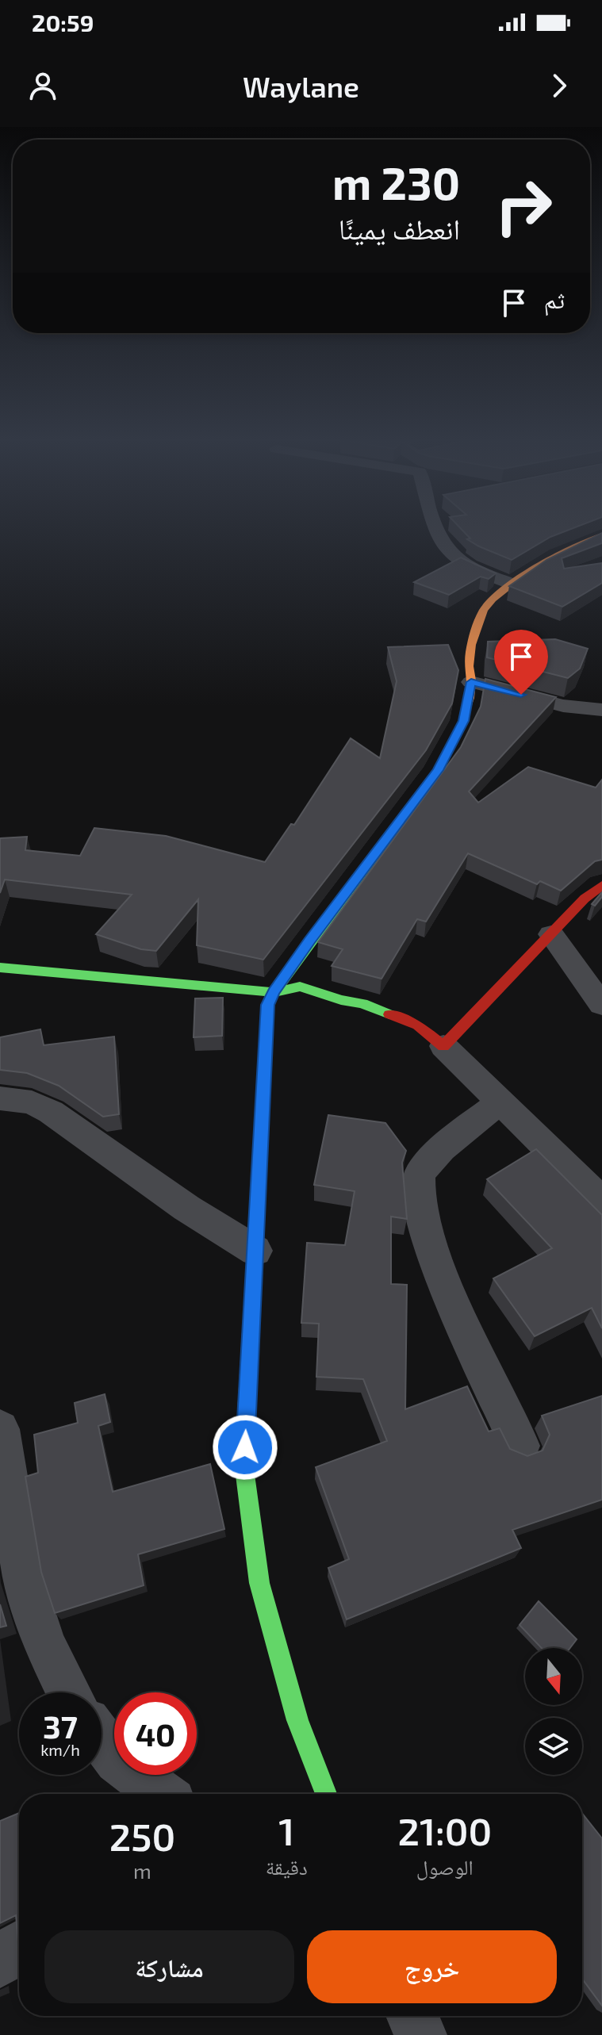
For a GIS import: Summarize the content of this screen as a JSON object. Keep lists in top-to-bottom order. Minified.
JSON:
{"north":"bottom","page":{"status":"20:59","header":"Waylane","turn":["230 m","انعطف يمينًا"],"then":"ثم","speed":"37 km/h","limit":"40","eta":["21:00","الوصول","1","دقيقة","250","m"],"buttons":["خروج","مشاركة"]}}
